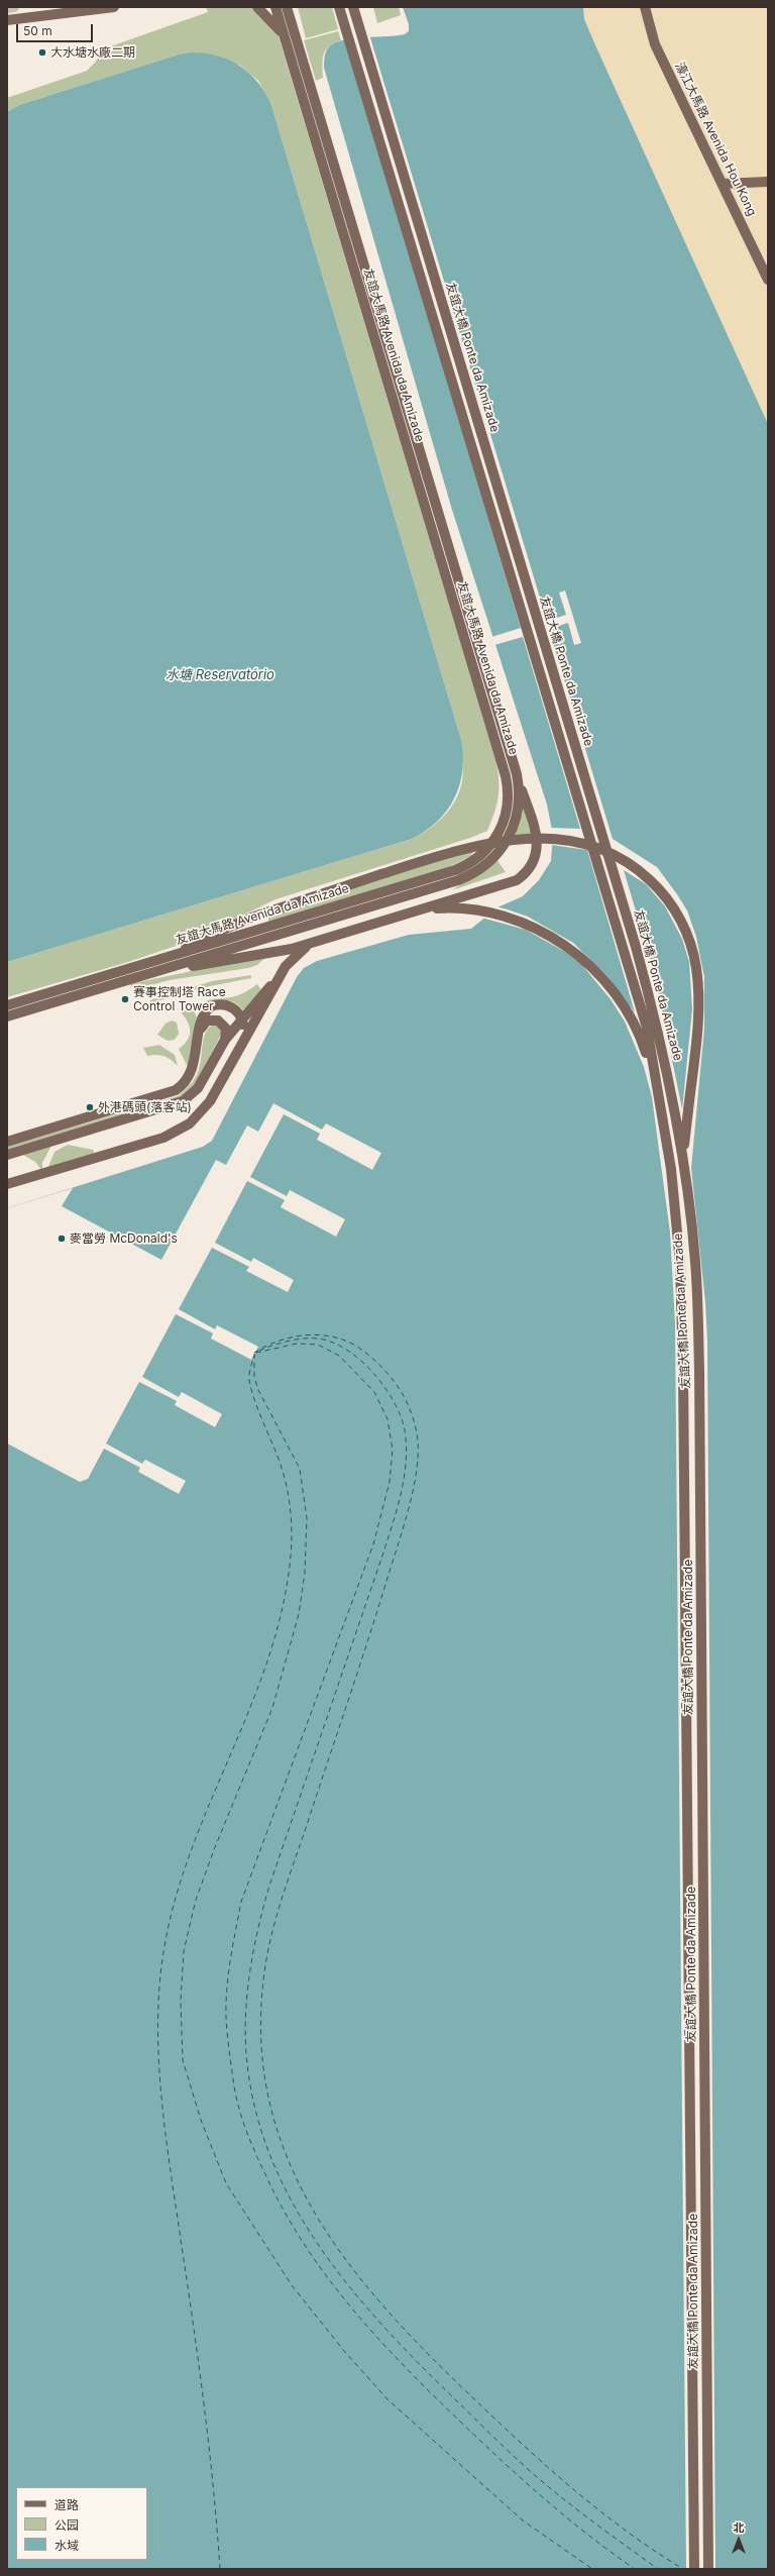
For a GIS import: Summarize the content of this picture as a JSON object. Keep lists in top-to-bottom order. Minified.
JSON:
{"streets":{"main road":["濠江大馬路 Avenida Hou Kong","友誼大馬路 Avenida da Amizade","友誼大橋 Ponte da Amizade"]},"water":["水塘 Reservatório"],"places":["大水塘水廠二期","賽事控制塔 Race Control Tower","外港碼頭(落客站)","麥當勞 McDonald's"],"legend":["道路","公园","水域"],"scale_bar":"50 m","north":"top"}
